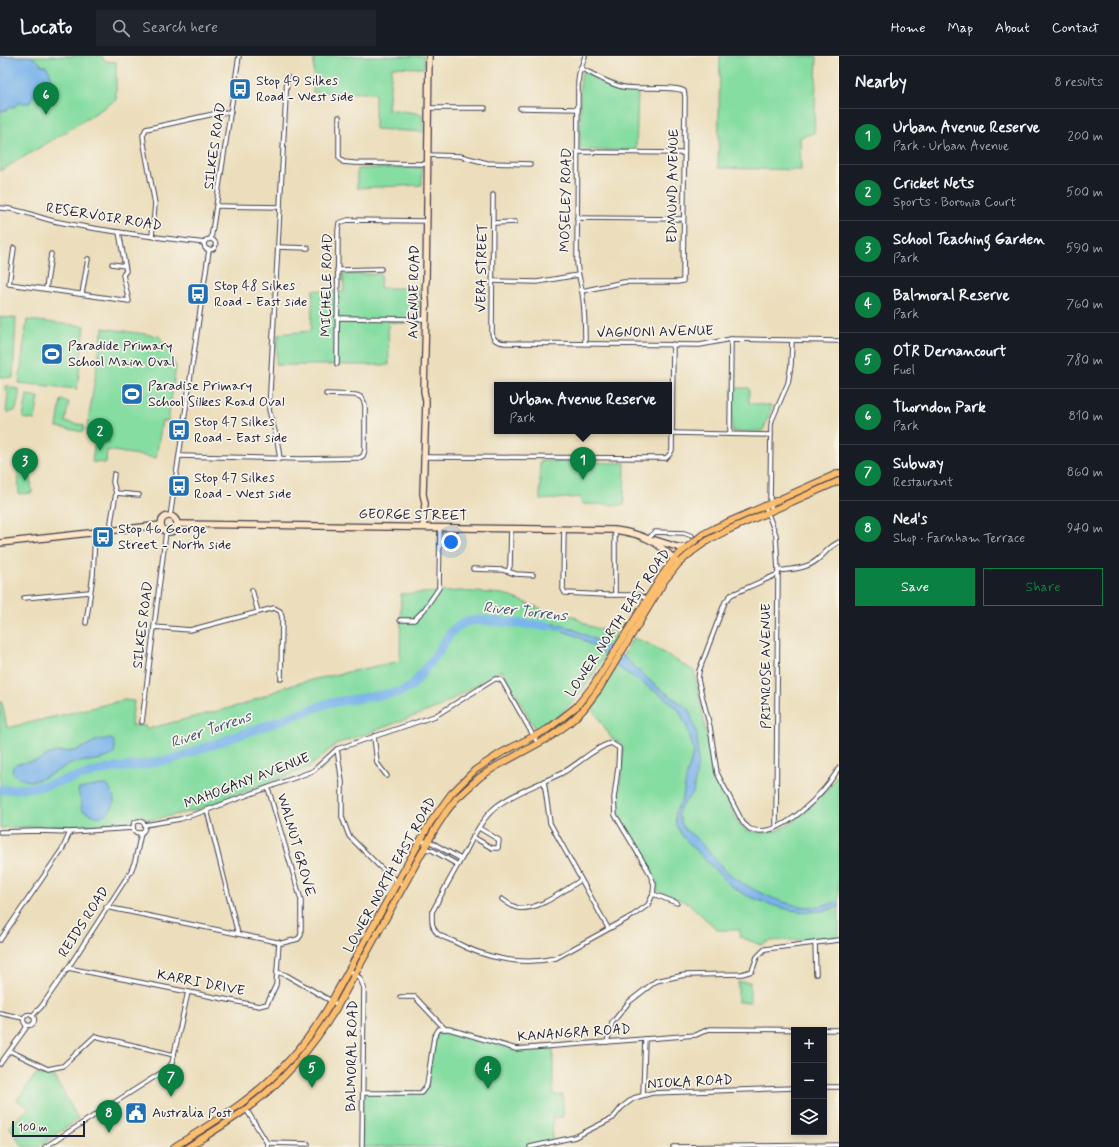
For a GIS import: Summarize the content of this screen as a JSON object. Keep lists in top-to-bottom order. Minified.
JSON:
{"streets":{"main road":["LOWER NORTH EAST ROAD"],"street":["SILKES ROAD","EDMUND AVENUE","MOSELEY ROAD","RESERVOIR ROAD","VERA STREET","MICHELE ROAD","AVENUE ROAD","VAGNONI AVENUE","GEORGE STREET","PRIMROSE AVENUE","MAHOGANY AVENUE","WALNUT GROVE","REIDS ROAD","KARRI DRIVE","KANANGRA ROAD","BALMORAL ROAD","NIOKA ROAD"]},"crossings":[["SILKES ROAD","RESERVOIR ROAD"],["SILKES ROAD","GEORGE STREET"],["EDMUND AVENUE","MOSELEY ROAD"],["MOSELEY ROAD","VAGNONI AVENUE"],["VERA STREET","VAGNONI AVENUE"],["MICHELE ROAD","AVENUE ROAD"],["AVENUE ROAD","GEORGE STREET"],["GEORGE STREET","LOWER NORTH EAST ROAD"],["LOWER NORTH EAST ROAD","PRIMROSE AVENUE"],["LOWER NORTH EAST ROAD","MAHOGANY AVENUE"],["LOWER NORTH EAST ROAD","BALMORAL ROAD"],["MAHOGANY AVENUE","WALNUT GROVE"],["MAHOGANY AVENUE","REIDS ROAD"],["WALNUT GROVE","KARRI DRIVE"],["REIDS ROAD","KARRI DRIVE"]],"water":["River Torrens"],"places":{"bus stop":["Stop 49 Silkes Road - West side","Stop 48 Silkes Road - East side","Stop 47 Silkes Road - East side","Stop 47 Silkes Road - West side","Stop 46 George Street - North side"],"sports":["Paradide Primary School Main Oval","Paradise Primary School Silkes Road Oval"],"public building":["Australia Post"]},"scale_bar":"100 m","page":{"header":"Locato","search":"Search here","nav":["Home","Map","About","Contact"],"heading":["Nearby","8 results"],"pins":["6","2","1","3","5","4","7","8"],"list":[{"mark":"1","name":"Urban Avenue Reserve","note":"Park · Urban Avenue","value":"200 m"},{"mark":"2","name":"Cricket Nets","note":"Sports · Boronia Court","value":"500 m"},{"mark":"3","name":"School Teaching Garden","note":"Park","value":"590 m"},{"mark":"4","name":"Balmoral Reserve","note":"Park","value":"760 m"},{"mark":"5","name":"OTR Dernancourt","note":"Fuel","value":"780 m"},{"mark":"6","name":"Thorndon Park","note":"Park","value":"810 m"},{"mark":"7","name":"Subway","note":"Restaurant","value":"860 m"},{"mark":"8","name":"Ned's","note":"Shop · Farnham Terrace","value":"940 m"}],"popup":["Urban Avenue Reserve","Park"],"buttons":["Save","Share"],"map_buttons":["+","−"],"scale":"100 m"}}
